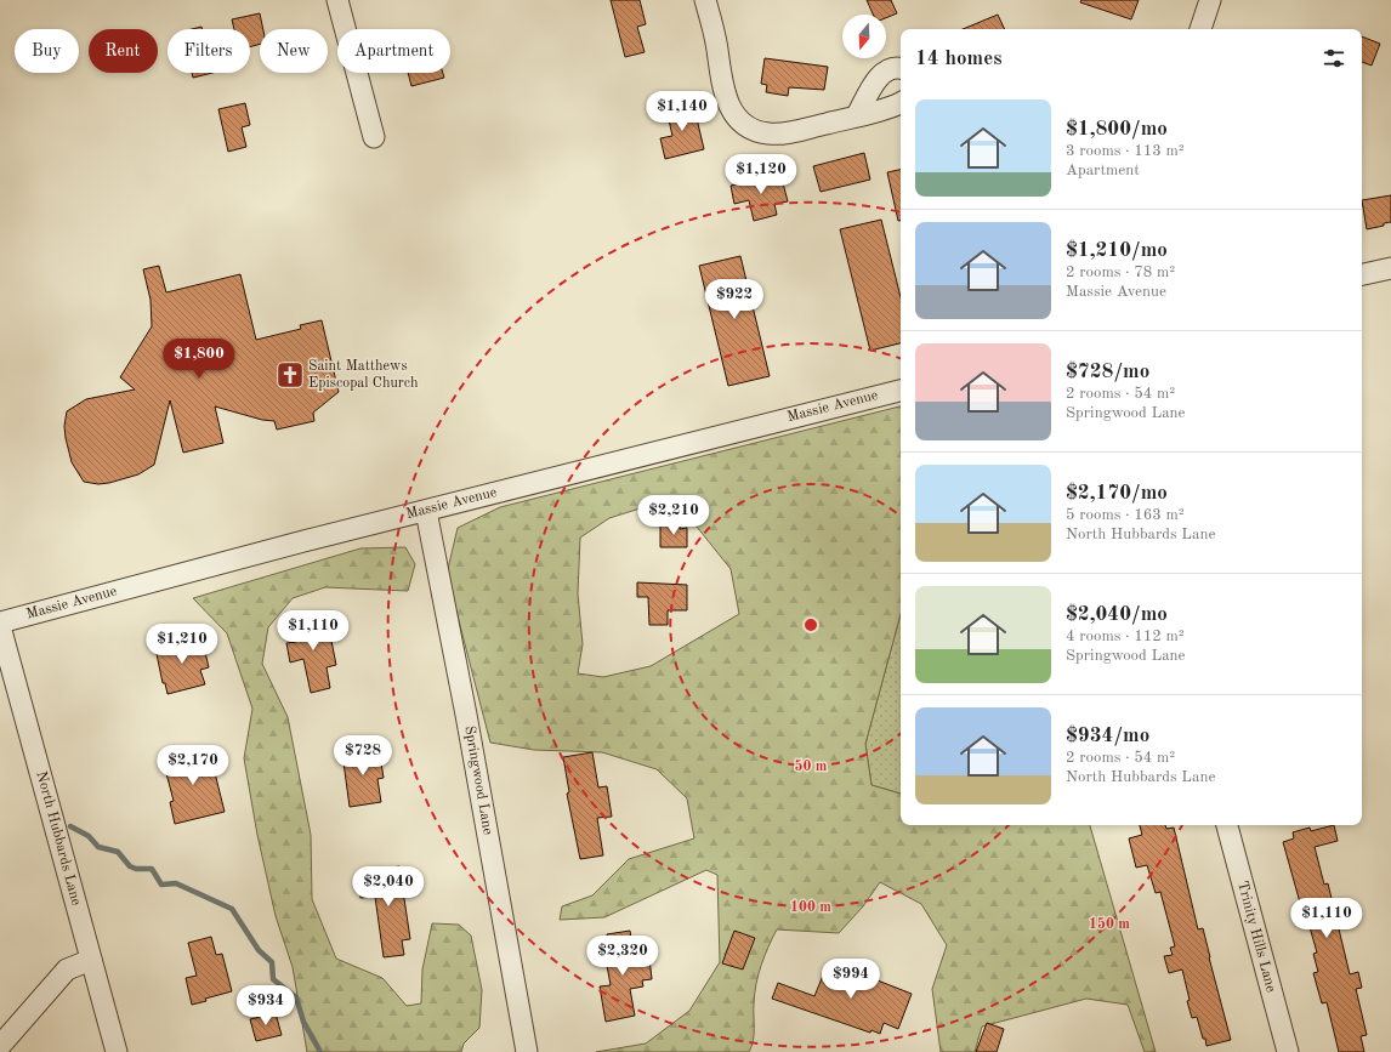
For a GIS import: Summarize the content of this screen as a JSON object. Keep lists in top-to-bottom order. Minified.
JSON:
{"streets":{"street":["Massie Avenue","Springwood Lane","North Hubbards Lane","Trinity Hills Lane"]},"crossings":[["Massie Avenue","Springwood Lane"],["Massie Avenue","North Hubbards Lane"]],"places":{"church":["Saint Matthews Episcopal Church"]},"north":"bottom","page":{"chip":["Buy","Rent","Filters","New","Apartment"],"heading":"14 homes","list":[{"name":"$1,800/mo","note":"3 rooms · 113 m² · Apartment"},{"name":"$1,210/mo","note":"2 rooms · 78 m² · Massie Avenue"},{"name":"$728/mo","note":"2 rooms · 54 m² · Springwood Lane"},{"name":"$2,170/mo","note":"5 rooms · 163 m² · North Hubbards Lane"},{"name":"$2,040/mo","note":"4 rooms · 112 m² · Springwood Lane"},{"name":"$934/mo","note":"2 rooms · 54 m² · North Hubbards Lane"}],"price":["$1,140","$1,120","$922","$1,800","$2,210","$1,110","$1,210","$728","$2,170","$2,040","$1,110","$2,320","$994","$934"]},"rings":["50 m","100 m","150 m"]}
